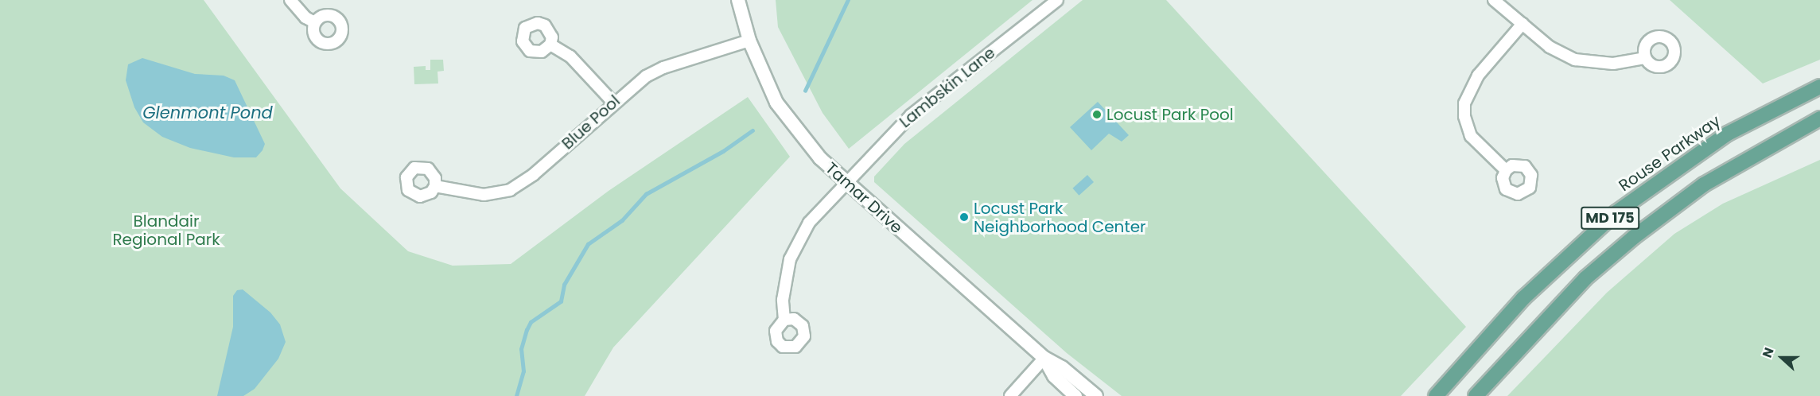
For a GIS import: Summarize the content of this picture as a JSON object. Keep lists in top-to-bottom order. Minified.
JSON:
{"streets":{"main road":["Rouse Parkway","MD 175"],"street":["Lambskin Lane","Blue Pool","Tamar Drive"]},"crossings":[["Lambskin Lane","Tamar Drive"],["Blue Pool","Tamar Drive"]],"water":["Glenmont Pond"],"parks":["Blandair Regional Park"],"places":["Locust Park Pool","Locust Park Neighborhood Center"],"north":"left"}
